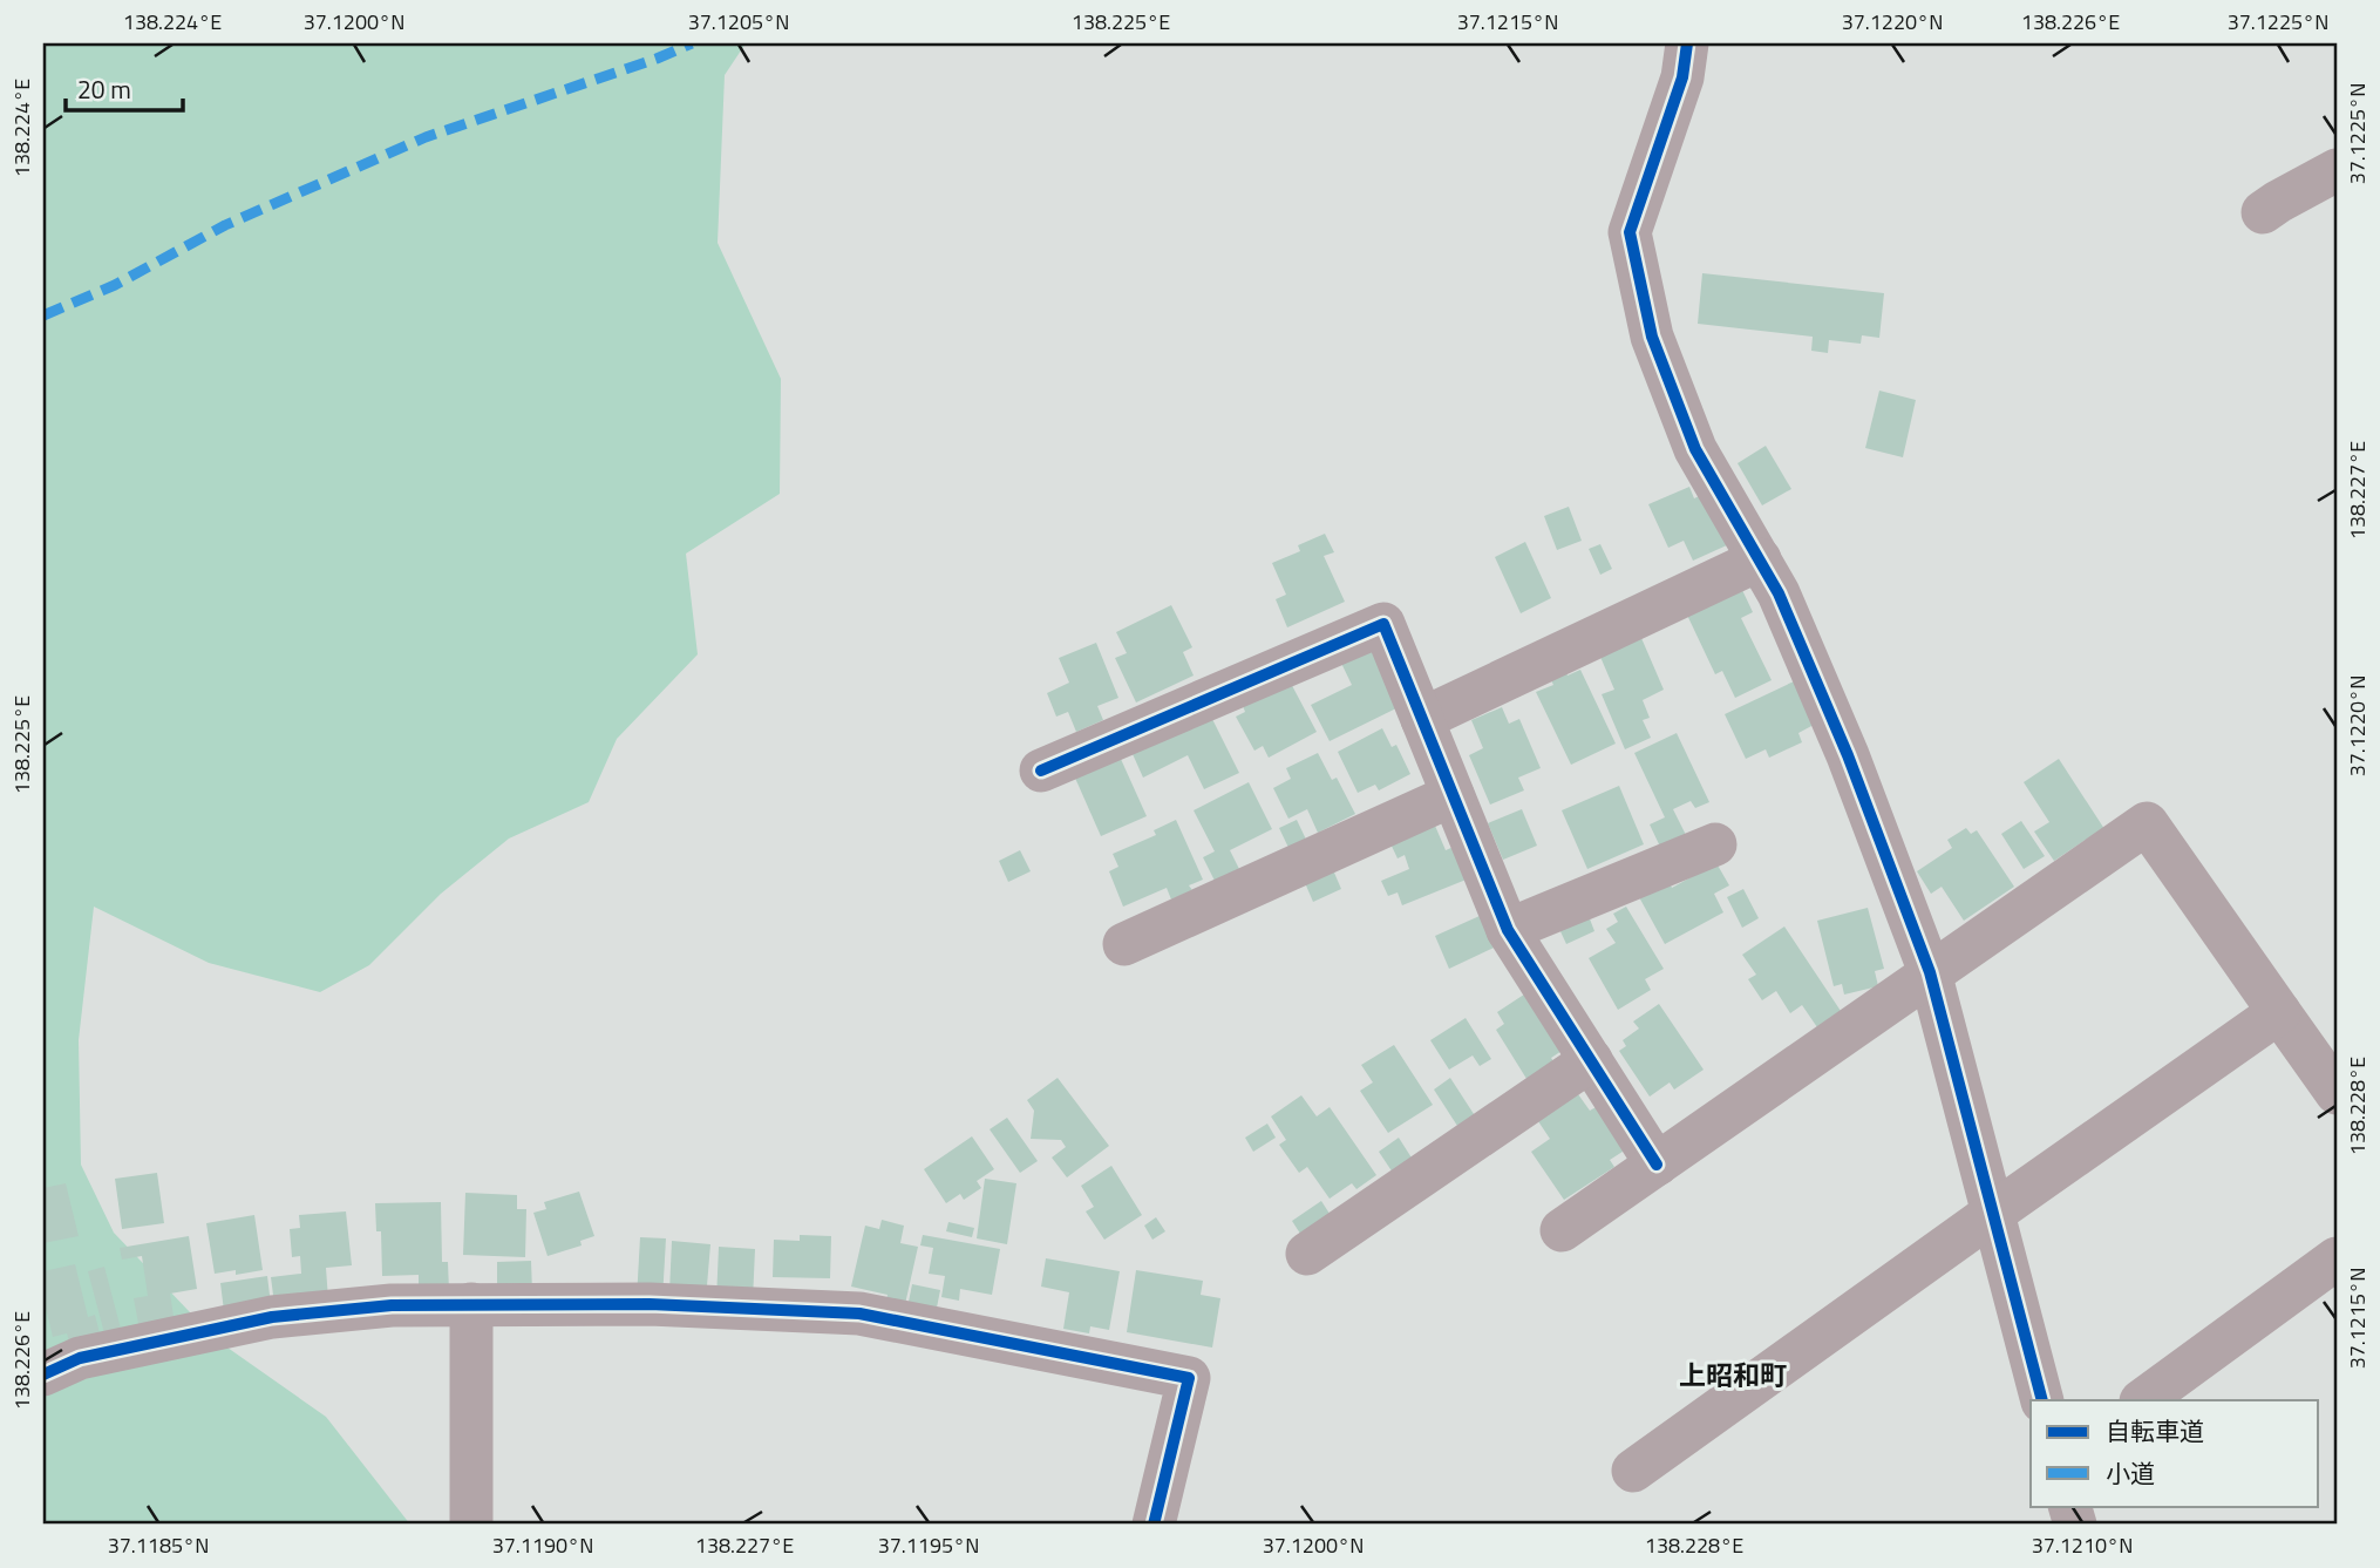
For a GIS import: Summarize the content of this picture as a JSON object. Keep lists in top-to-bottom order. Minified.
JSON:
{"districts":["上昭和町"],"legend":["自転車道","小道"],"scale_bar":"20 m","coordinates":["138.224°E","37.1200°N","37.1205°N","138.225°E","37.1215°N","37.1220°N","138.226°E","37.1225°N","138.227°E","138.228°E","37.1185°N","37.1190°N","37.1195°N","37.1210°N"]}
